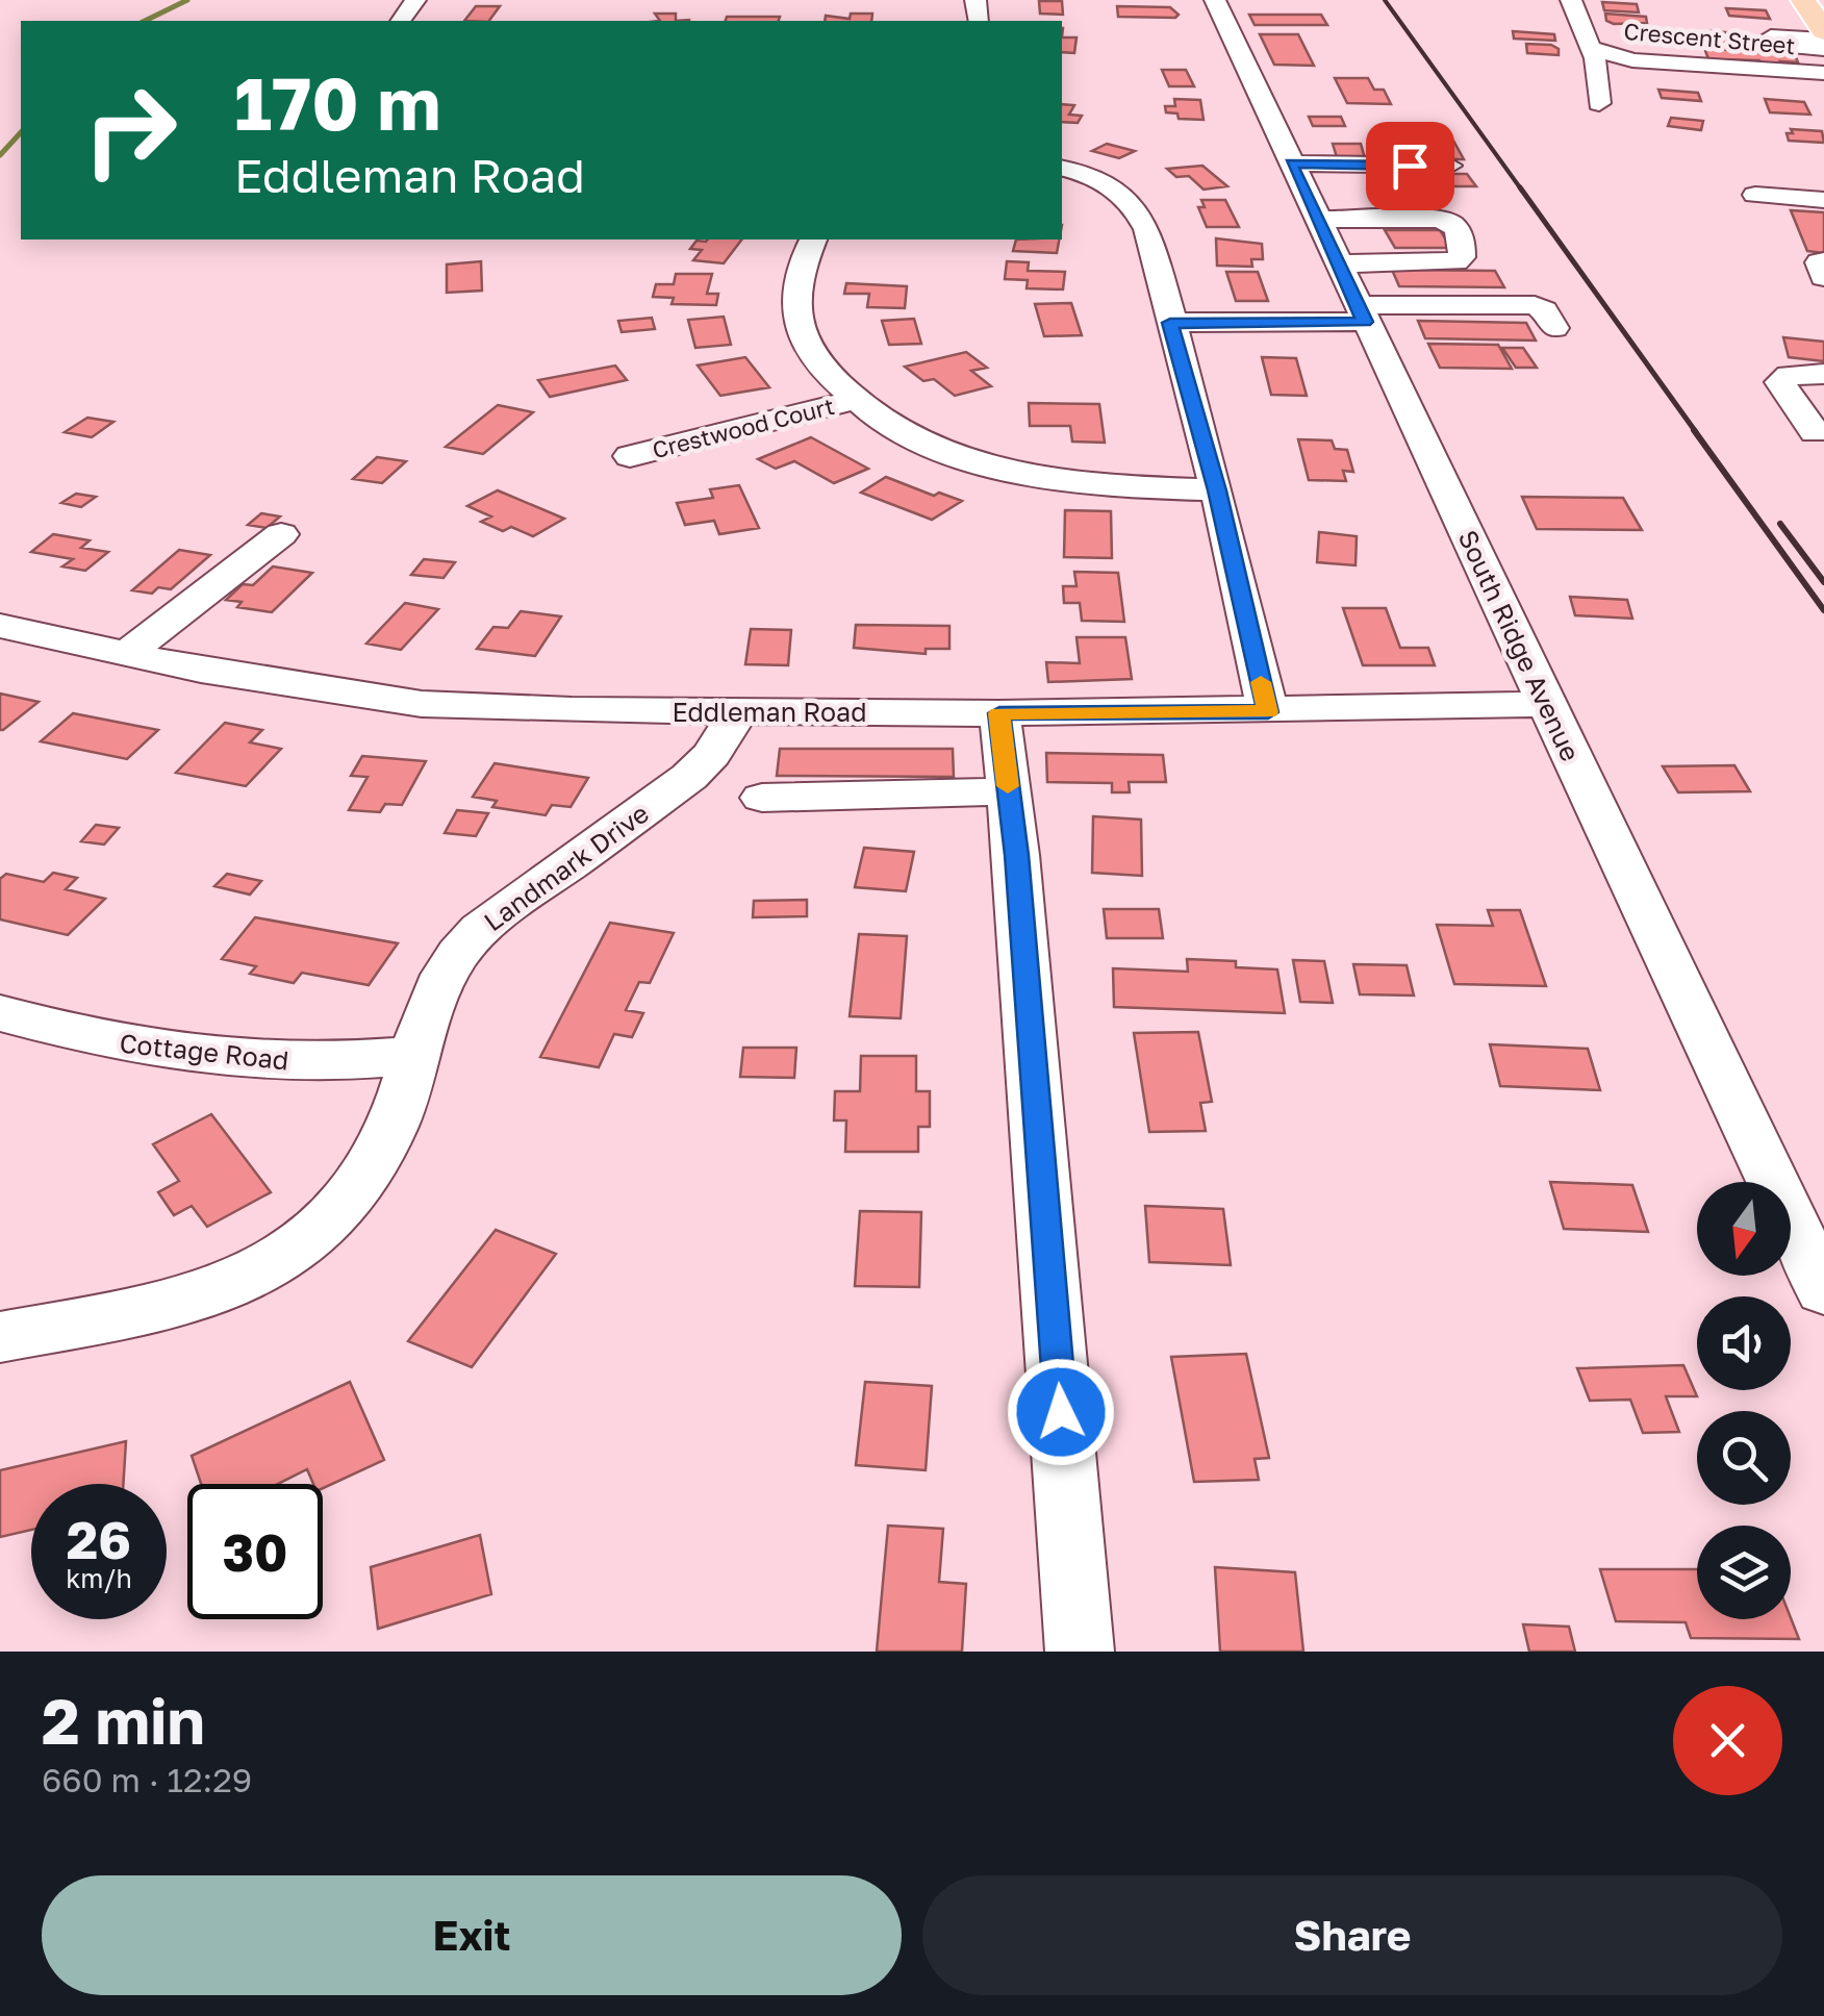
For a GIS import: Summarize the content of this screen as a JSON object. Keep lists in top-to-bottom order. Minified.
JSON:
{"streets":{"street":["Crescent Street","Crestwood Court","South Ridge Avenue","Eddleman Road","Landmark Drive","Cottage Road"]},"crossings":[["South Ridge Avenue","Eddleman Road"],["Eddleman Road","Landmark Drive"],["Landmark Drive","Cottage Road"]],"north":"bottom","page":{"turn":["170 m","Eddleman Road"],"speed":"26 km/h","limit":"30","heading":["2 min","660 m · 12:29"],"buttons":["Exit","Share"]}}
